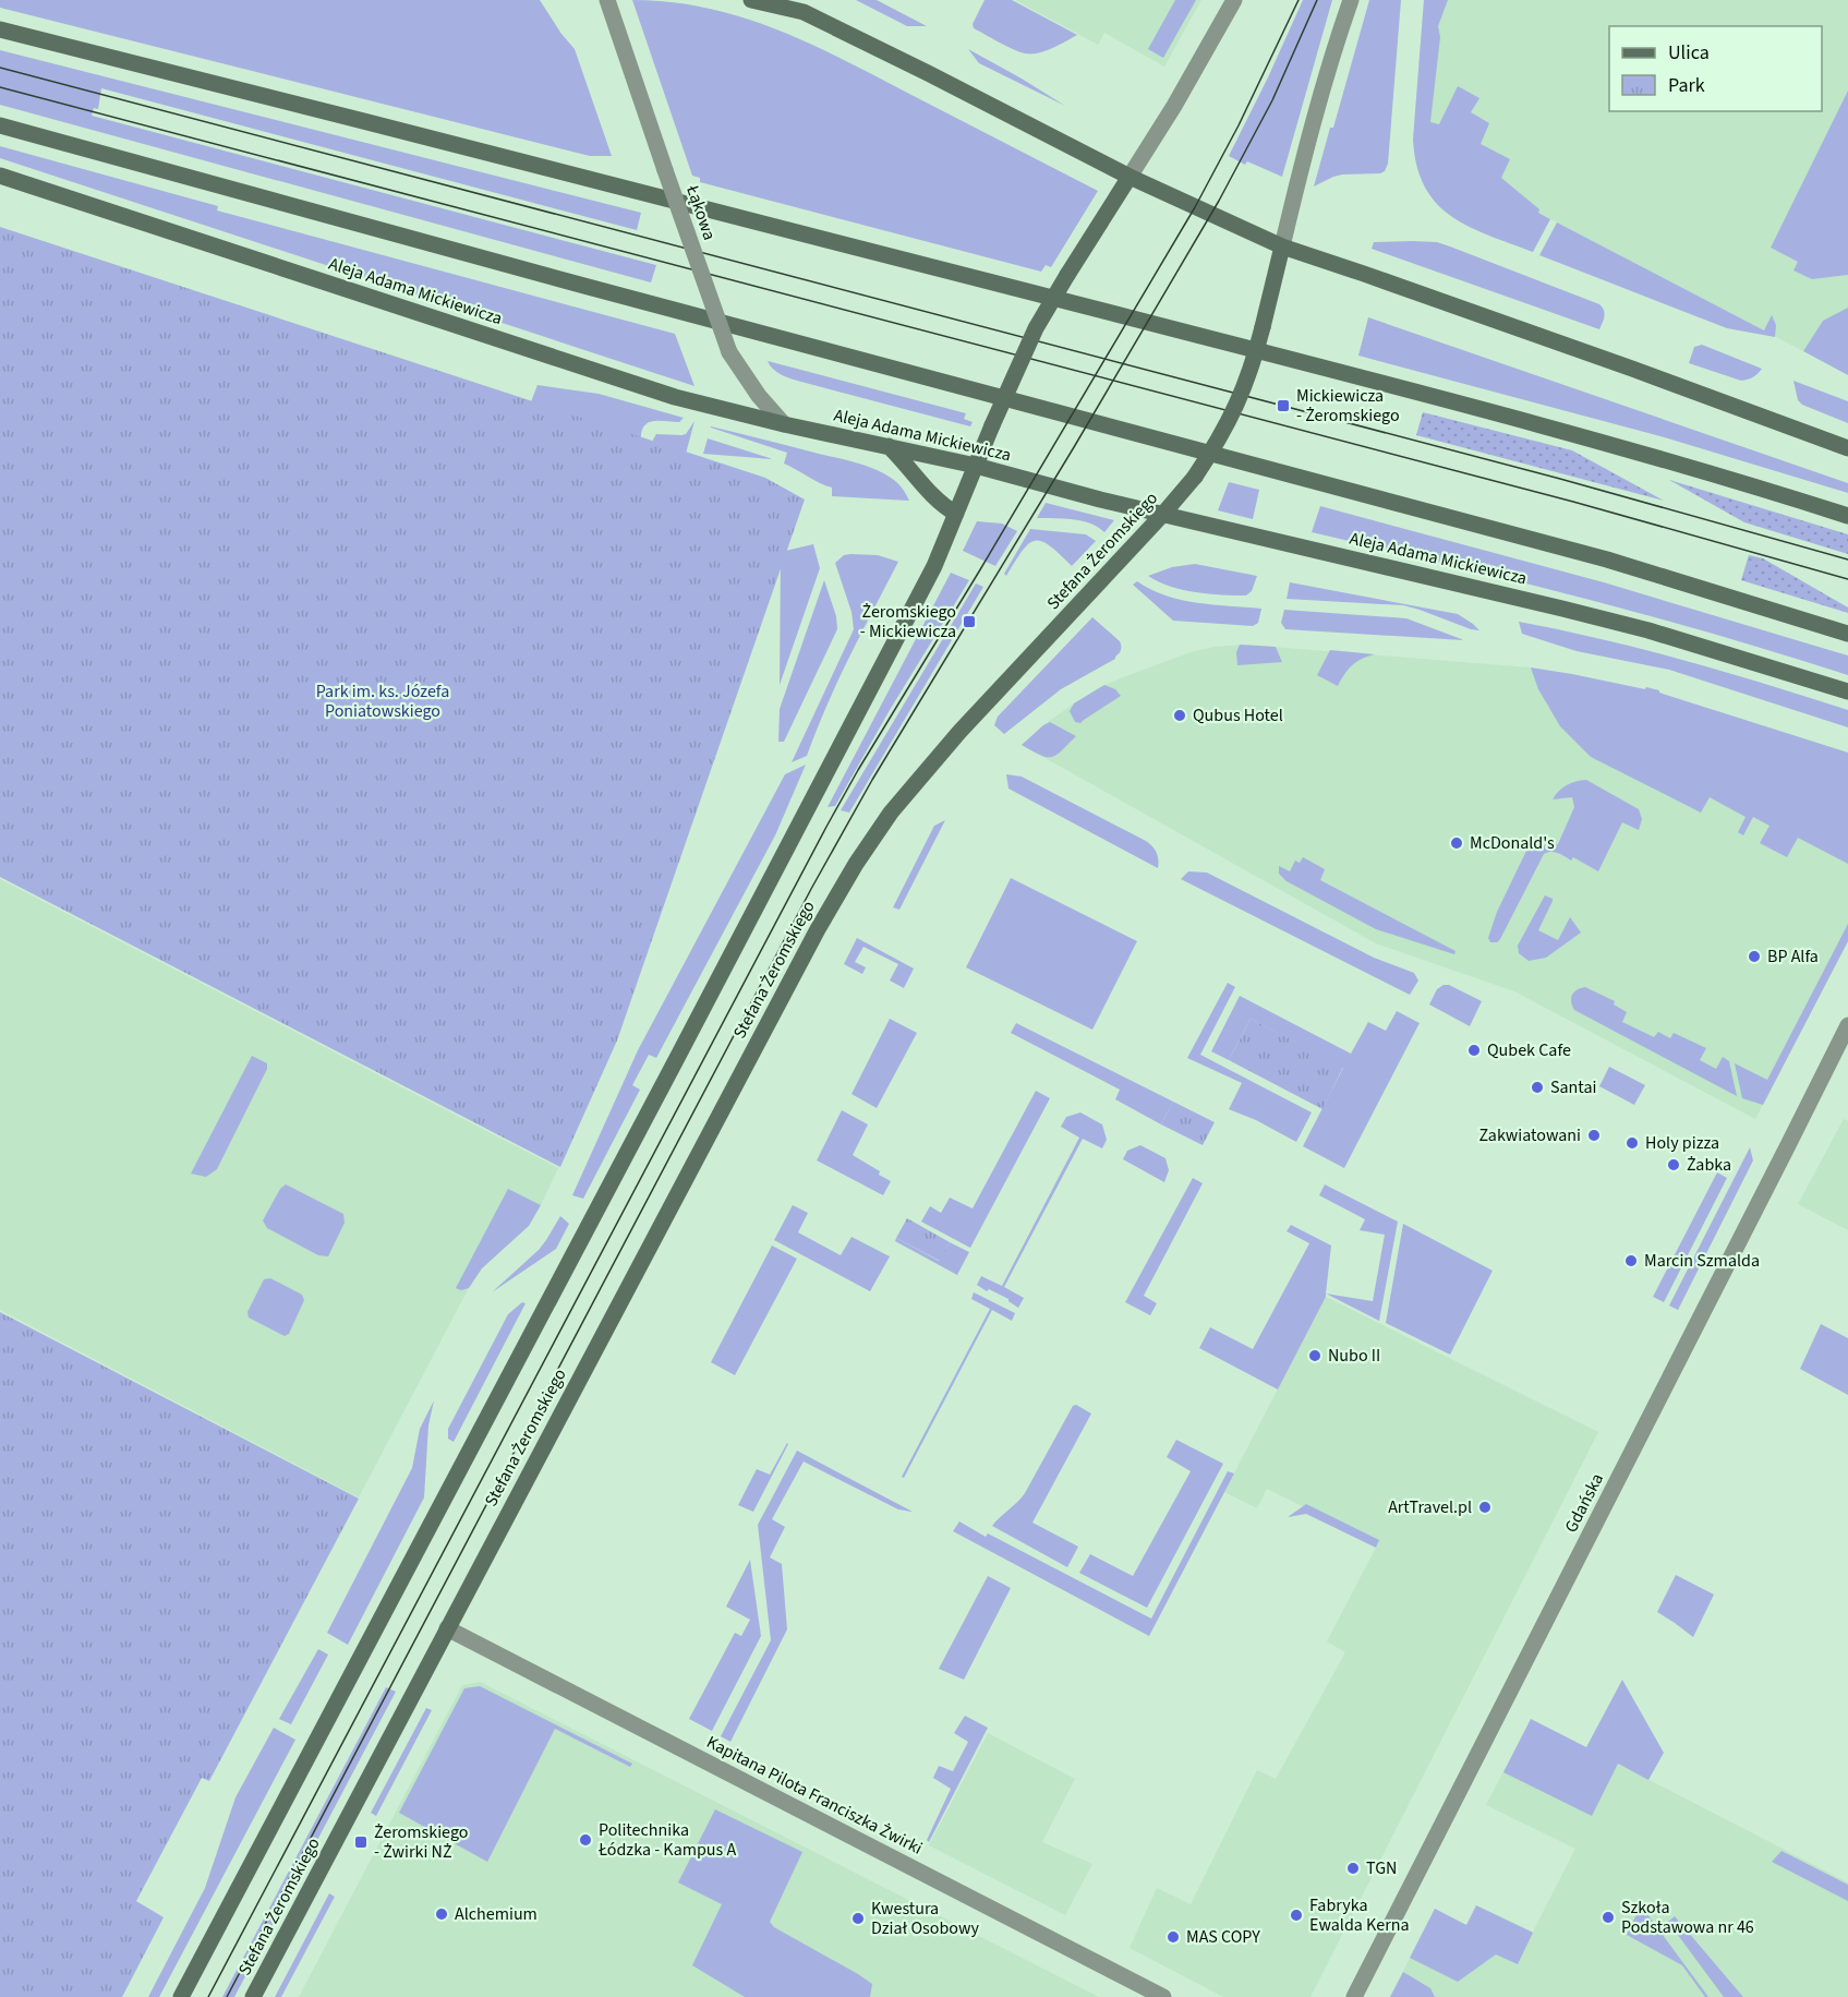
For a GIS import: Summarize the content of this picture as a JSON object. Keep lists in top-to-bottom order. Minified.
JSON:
{"streets":{"main road":["Aleja Adama Mickiewicza","Stefana Żeromskiego"],"street":["Łąkowa","Gdańska","Kapitana Pilota Franciszka Żwirki"]},"crossings":[["Łąkowa","Aleja Adama Mickiewicza"],["Aleja Adama Mickiewicza","Stefana Żeromskiego"],["Stefana Żeromskiego","Kapitana Pilota Franciszka Żwirki"]],"parks":["Park im. ks. Józefa Poniatowskiego"],"places":{"transit":["Mickiewicza - Żeromskiego","Żeromskiego - Mickiewicza","Żeromskiego - Żwirki NŻ"],"other":["Qubus Hotel","McDonald's","BP Alfa","Qubek Cafe","Santai","Zakwiatowani","Holy pizza","Żabka","Marcin Szmalda","Nubo II","ArtTravel.pl","Politechnika Łódzka - Kampus A","TGN","Alchemium","Fabryka Ewalda Kerna","Szkoła Podstawowa nr 46","Kwestura Dział Osobowy","MAS COPY"]},"legend":["Ulica","Park"]}
